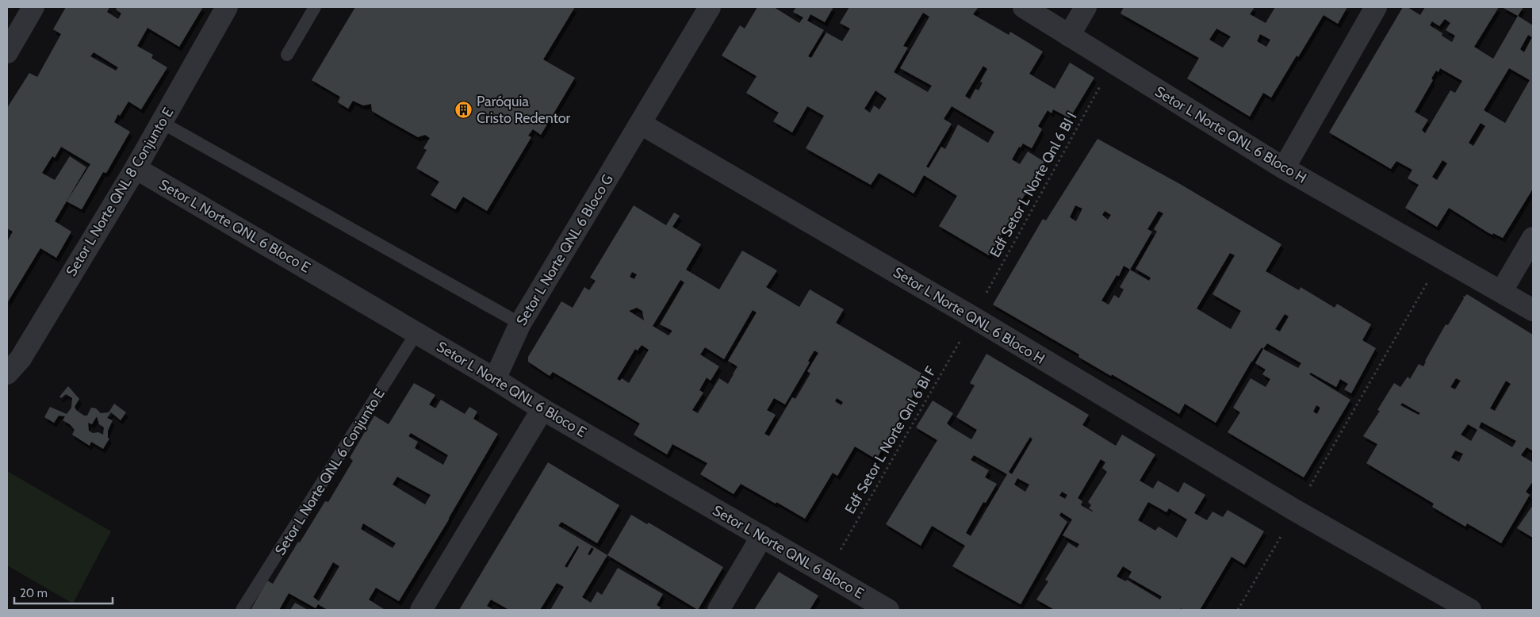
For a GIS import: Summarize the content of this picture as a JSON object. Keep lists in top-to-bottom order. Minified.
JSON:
{"streets":{"street":["Setor L Norte QNL 6 Bloco H","Setor L Norte QNL 8 Conjunto E","Setor L Norte QNL 6 Bloco E","Setor L Norte QNL 6 Bloco G"],"lane":["Setor L Norte QNL 6 Conjunto E"],"path":["Edf Setor L Norte Qnl 6 BI I","Edf Setor L Norte Qnl 6 BI F"]},"crossings":[["Setor L Norte QNL 6 Bloco H","Edf Setor L Norte Qnl 6 BI I"],["Setor L Norte QNL 6 Bloco H","Setor L Norte QNL 6 Bloco G"],["Setor L Norte QNL 6 Bloco H","Edf Setor L Norte Qnl 6 BI F"],["Edf Setor L Norte Qnl 6 BI I","Edf Setor L Norte Qnl 6 BI F"],["Setor L Norte QNL 8 Conjunto E","Setor L Norte QNL 6 Bloco E"],["Setor L Norte QNL 6 Bloco E","Setor L Norte QNL 6 Bloco G"],["Setor L Norte QNL 6 Bloco E","Edf Setor L Norte Qnl 6 BI F"],["Setor L Norte QNL 6 Bloco E","Setor L Norte QNL 6 Conjunto E"]],"places":{"building":["Paróquia Cristo Redentor"]},"scale_bar":"20 m"}
